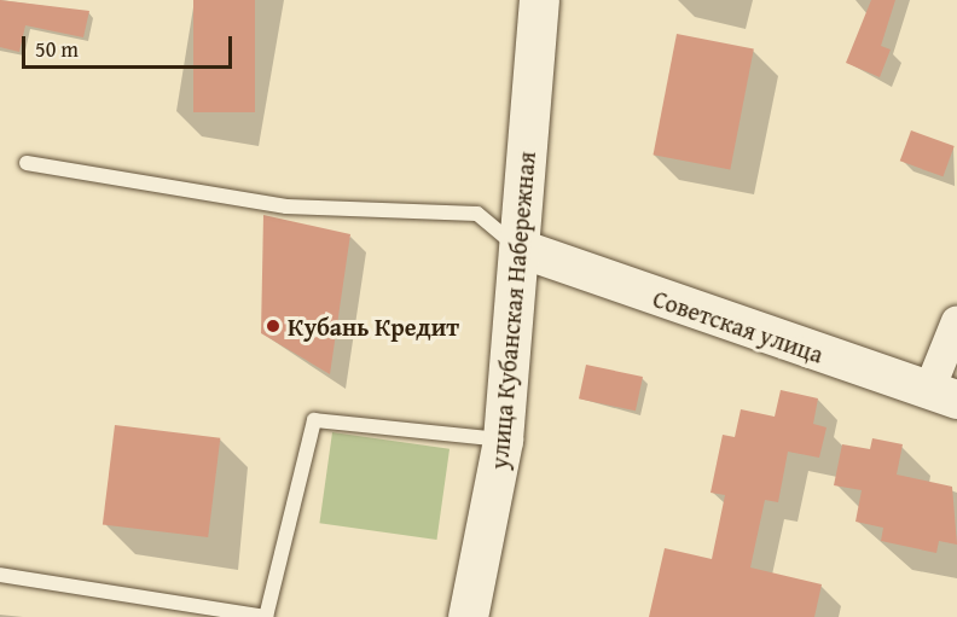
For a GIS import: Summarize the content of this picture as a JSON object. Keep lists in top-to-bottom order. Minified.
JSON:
{"streets":{"main road":["улица Кубанская Набережная"],"street":["Советская улица"]},"crossings":[["улица Кубанская Набережная","Советская улица"]],"places":["Кубань Кредит"],"scale_bar":"50 m"}
